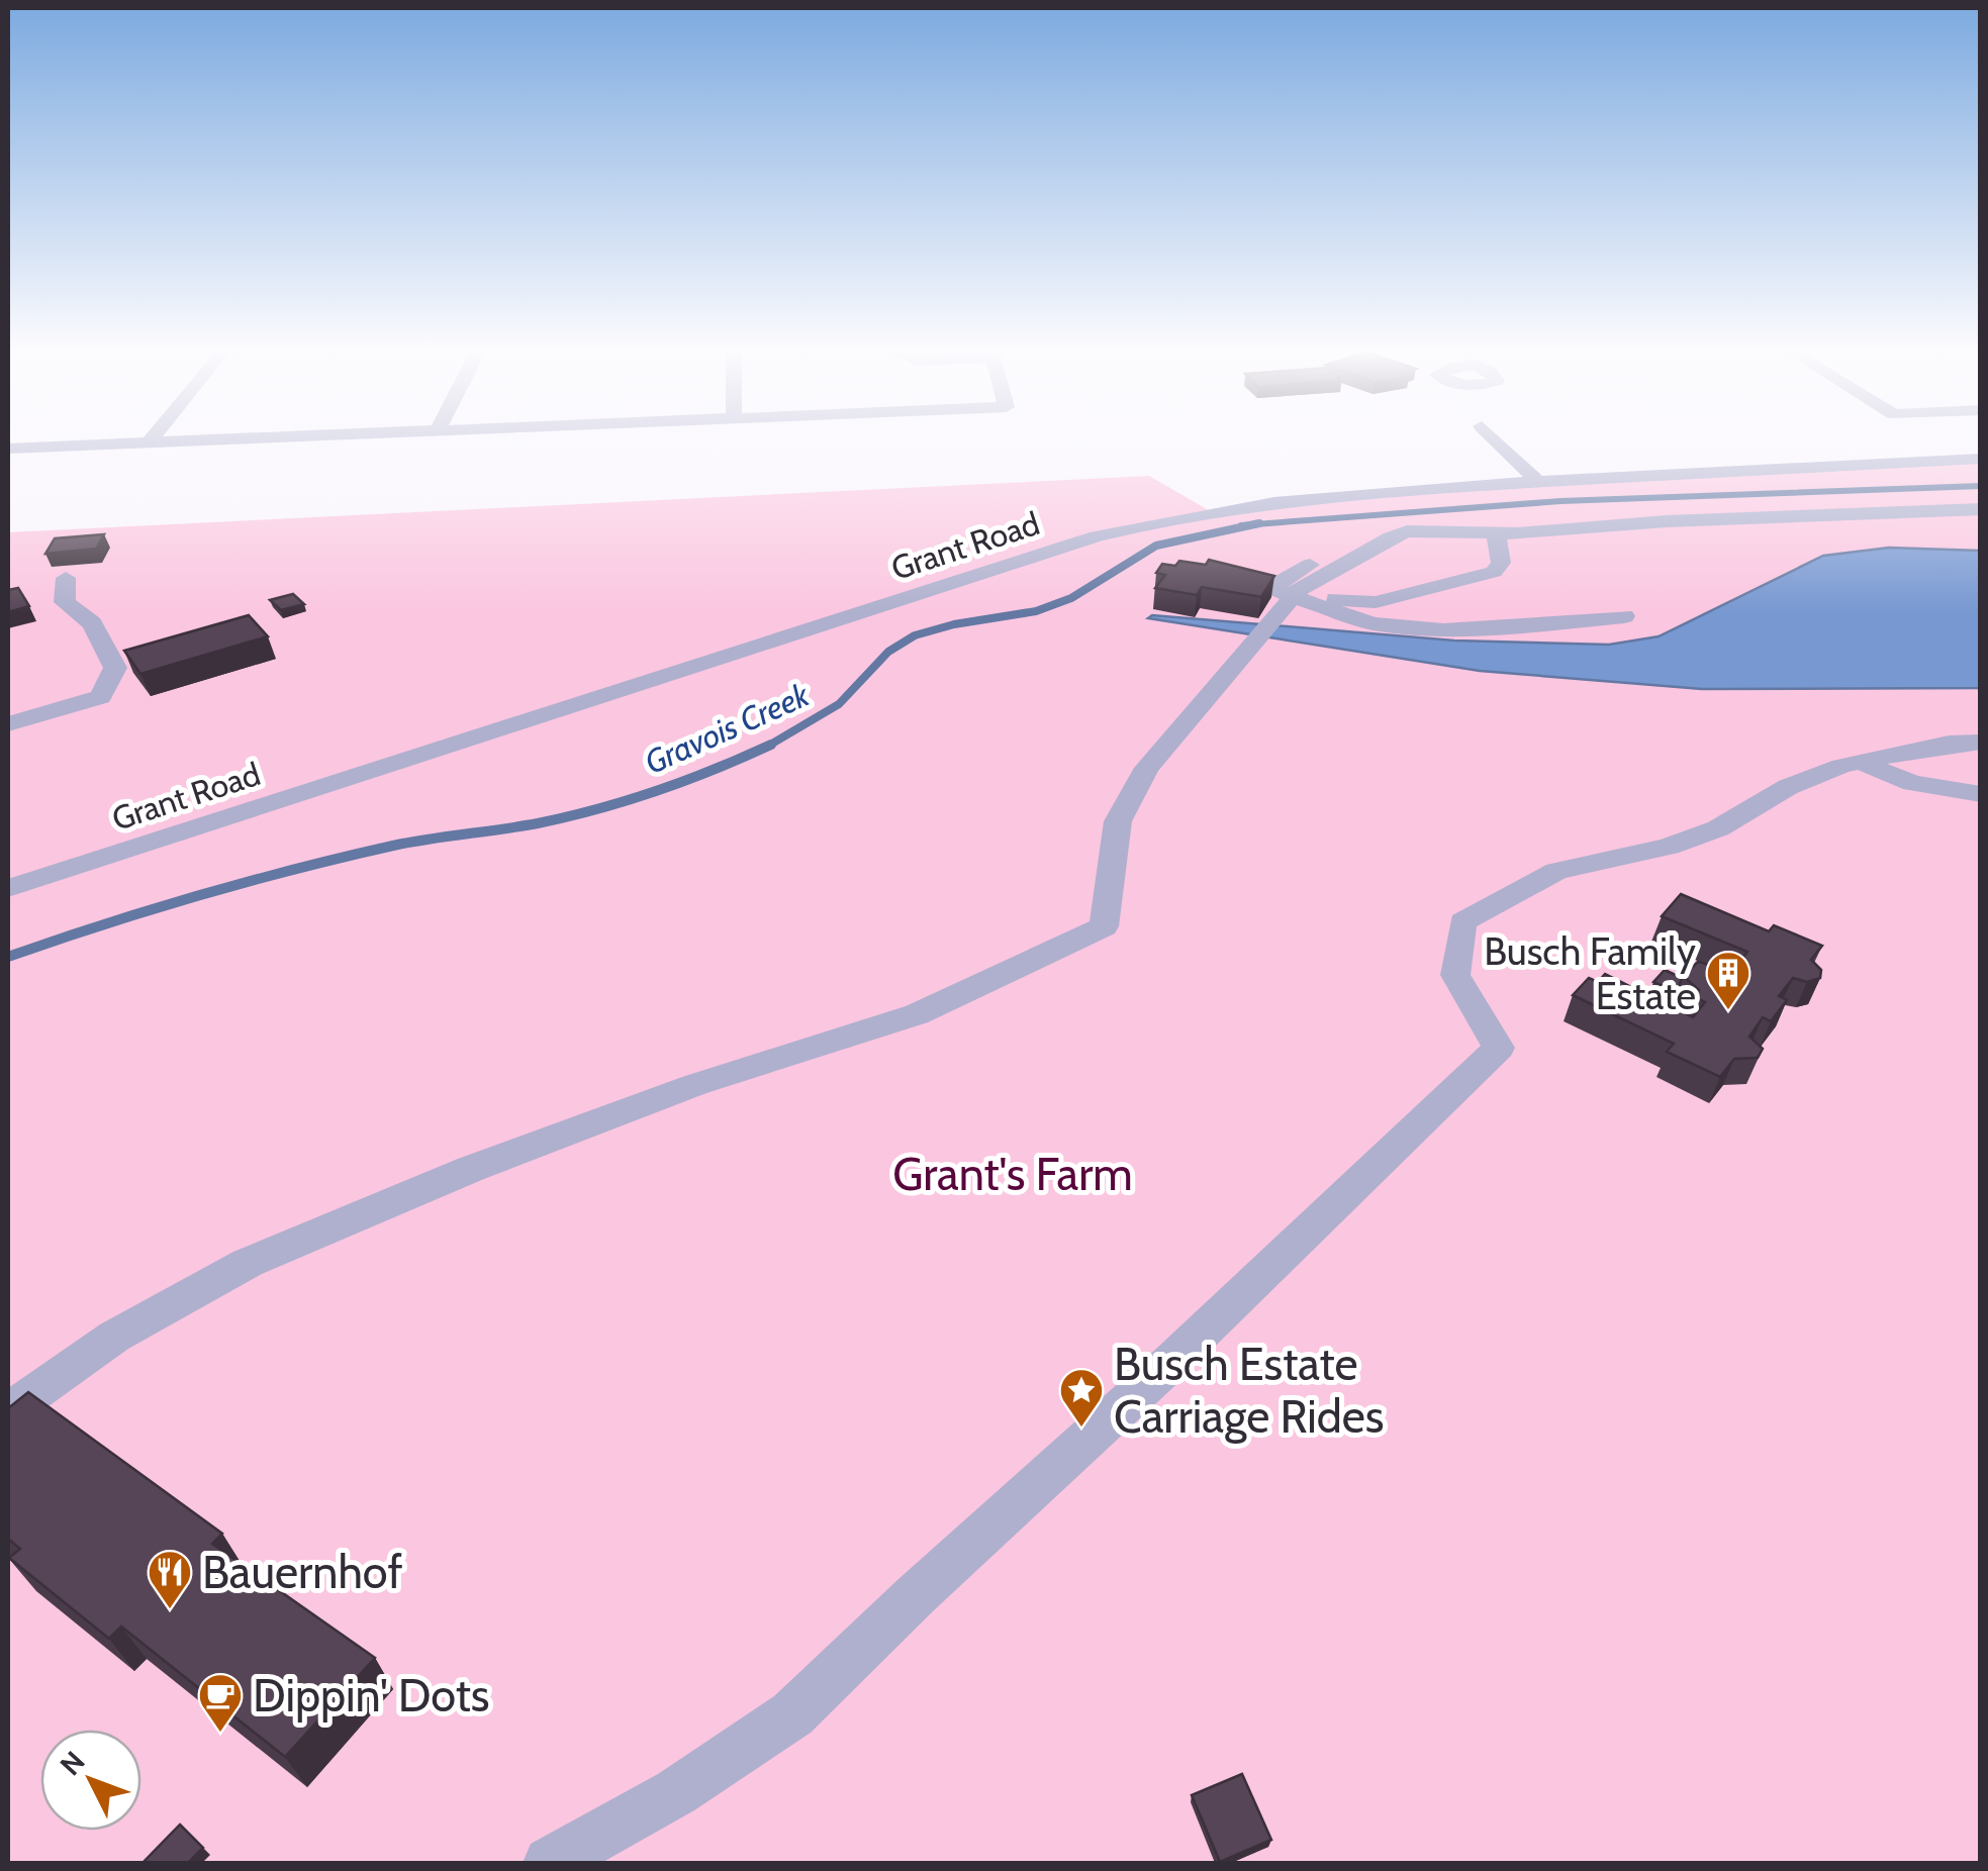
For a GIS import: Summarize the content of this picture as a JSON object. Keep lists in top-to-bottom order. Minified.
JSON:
{"streets":{"street":["Grant Road"]},"water":["Gravois Creek"],"parks":["Grant's Farm"],"places":{"building":["Busch Family Estate"],"place":["Busch Estate Carriage Rides"],"restaurant":["Bauernhof"],"cafe":["Dippin' Dots"]},"north":"top left"}
